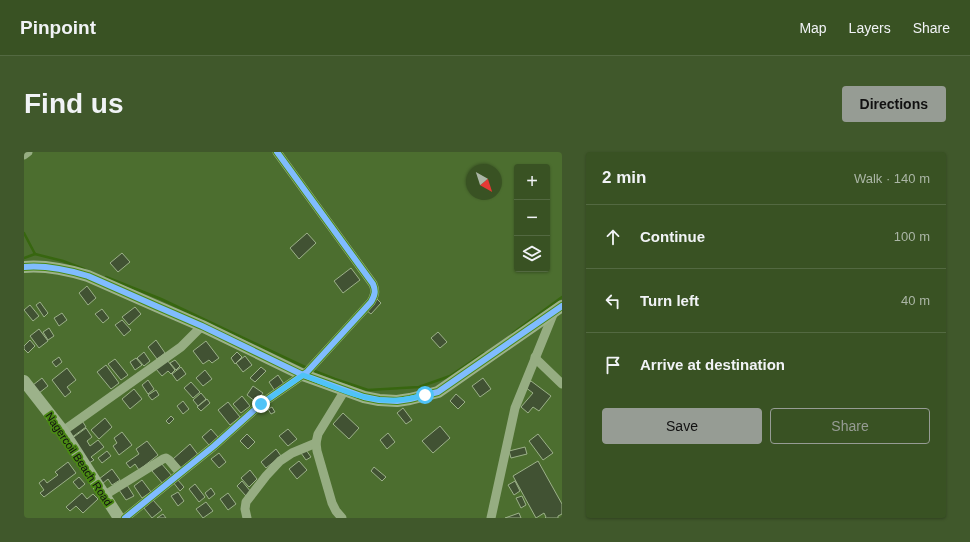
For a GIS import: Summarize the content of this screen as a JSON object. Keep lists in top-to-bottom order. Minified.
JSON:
{"streets":{"street":["Nagercoil Beach Road"]},"north":"bottom right","page":{"header":"Pinpoint","nav":["Map","Layers","Share"],"buttons":["Directions",["Save","Share"]],"title":"Find us","heading":["2 min","Walk · 140 m"],"map_buttons":["+","−"],"list":[["Continue","100 m"],["Turn left","40 m"],"Arrive at destination"]}}
